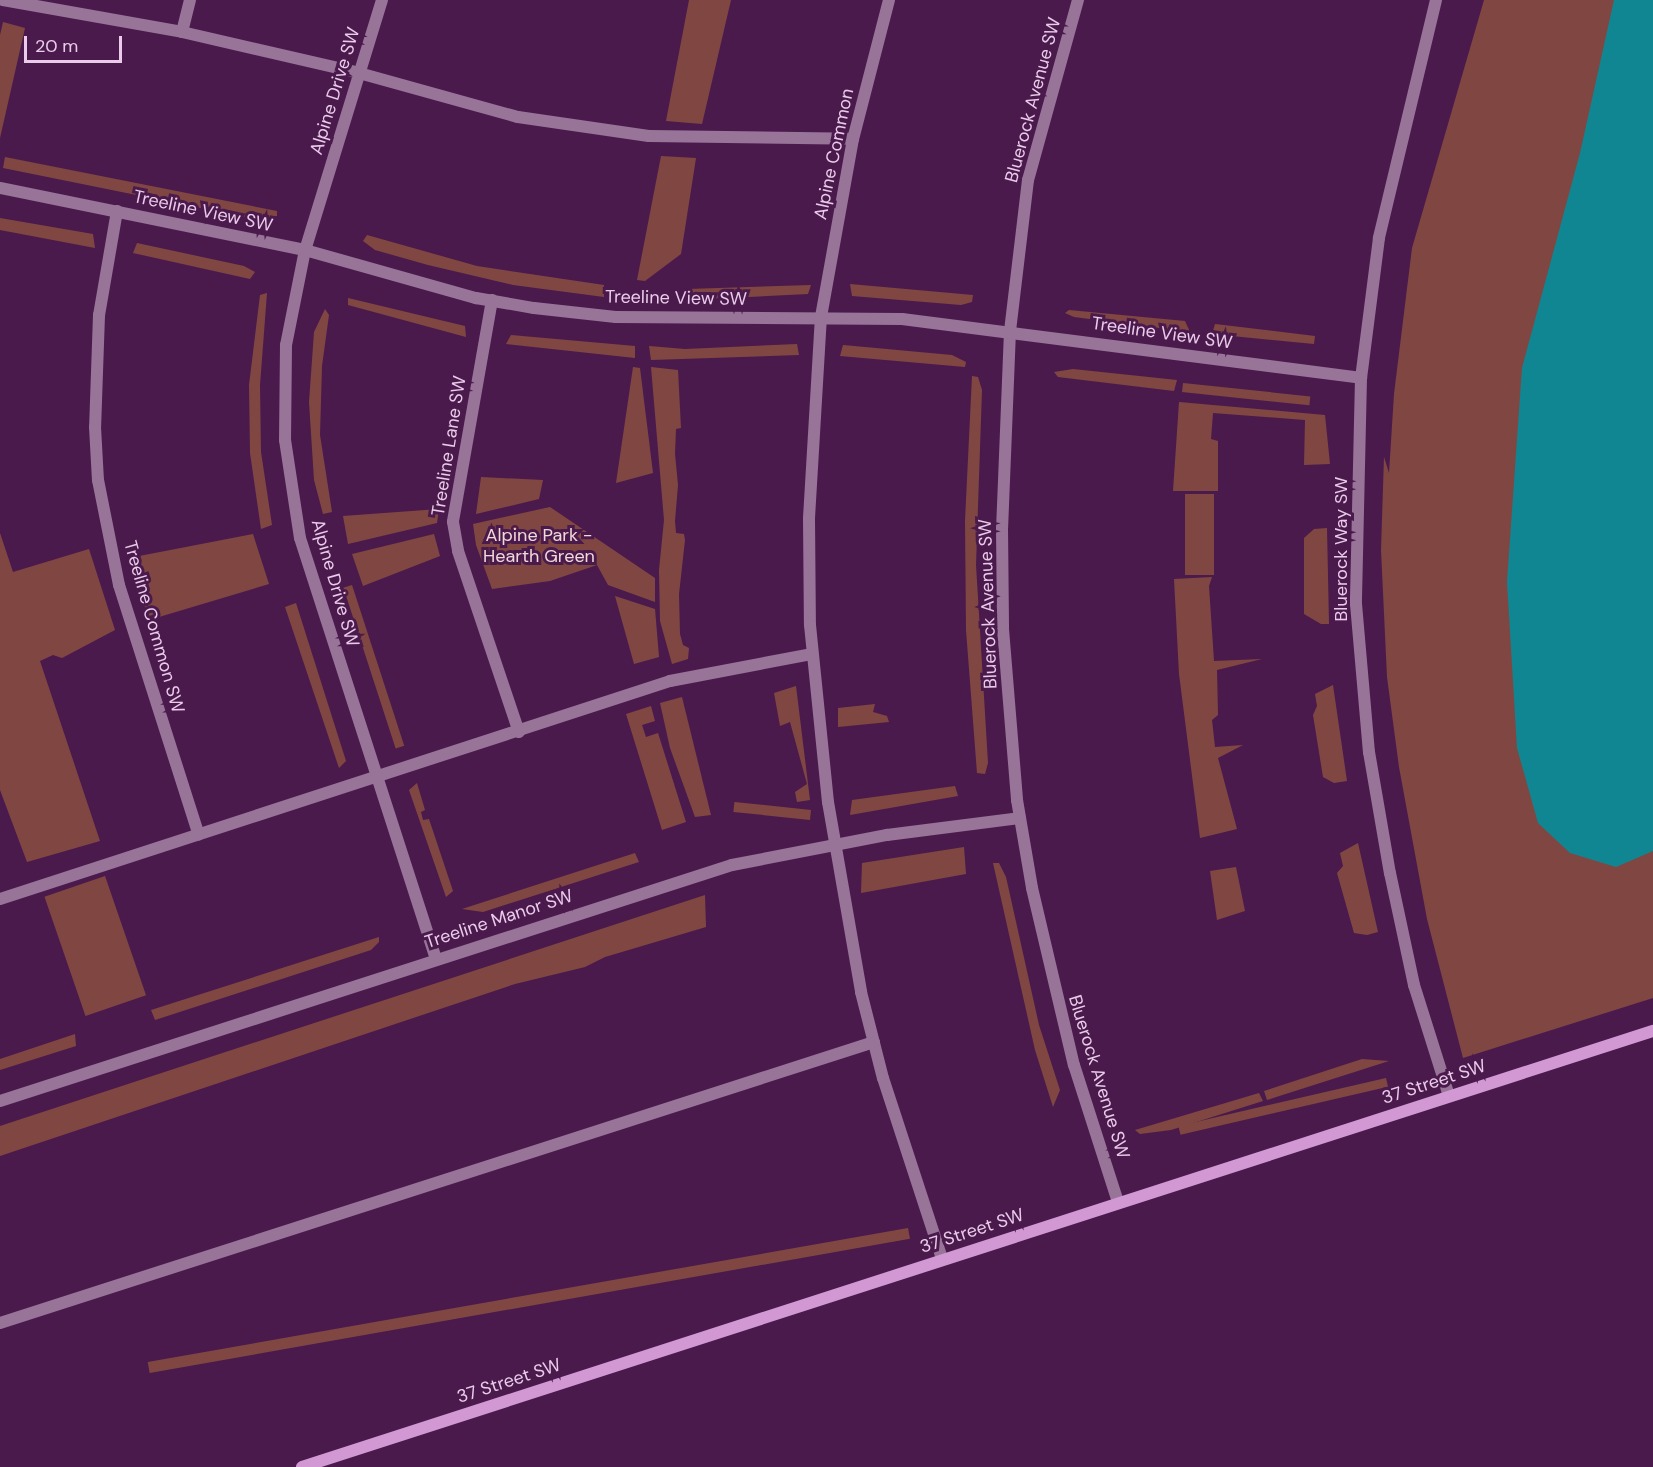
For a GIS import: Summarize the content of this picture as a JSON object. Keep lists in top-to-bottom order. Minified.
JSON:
{"streets":{"street":["Alpine Drive SW","Bluerock Avenue SW","Alpine Common","Treeline View SW","Treeline Lane SW","Bluerock Way SW","Treeline Common SW","Treeline Manor SW","37 Street SW"]},"crossings":[["Alpine Drive SW","Treeline View SW"],["Alpine Drive SW","Treeline Manor SW"],["Bluerock Avenue SW","Treeline View SW"],["Bluerock Avenue SW","Treeline Manor SW"],["Bluerock Avenue SW","37 Street SW"],["Alpine Common","Treeline View SW"],["Treeline View SW","Treeline Lane SW"],["Treeline View SW","Bluerock Way SW"],["Treeline View SW","Treeline Common SW"],["Bluerock Way SW","37 Street SW"]],"parks":["Alpine Park - Hearth Green"],"scale_bar":"20 m"}
